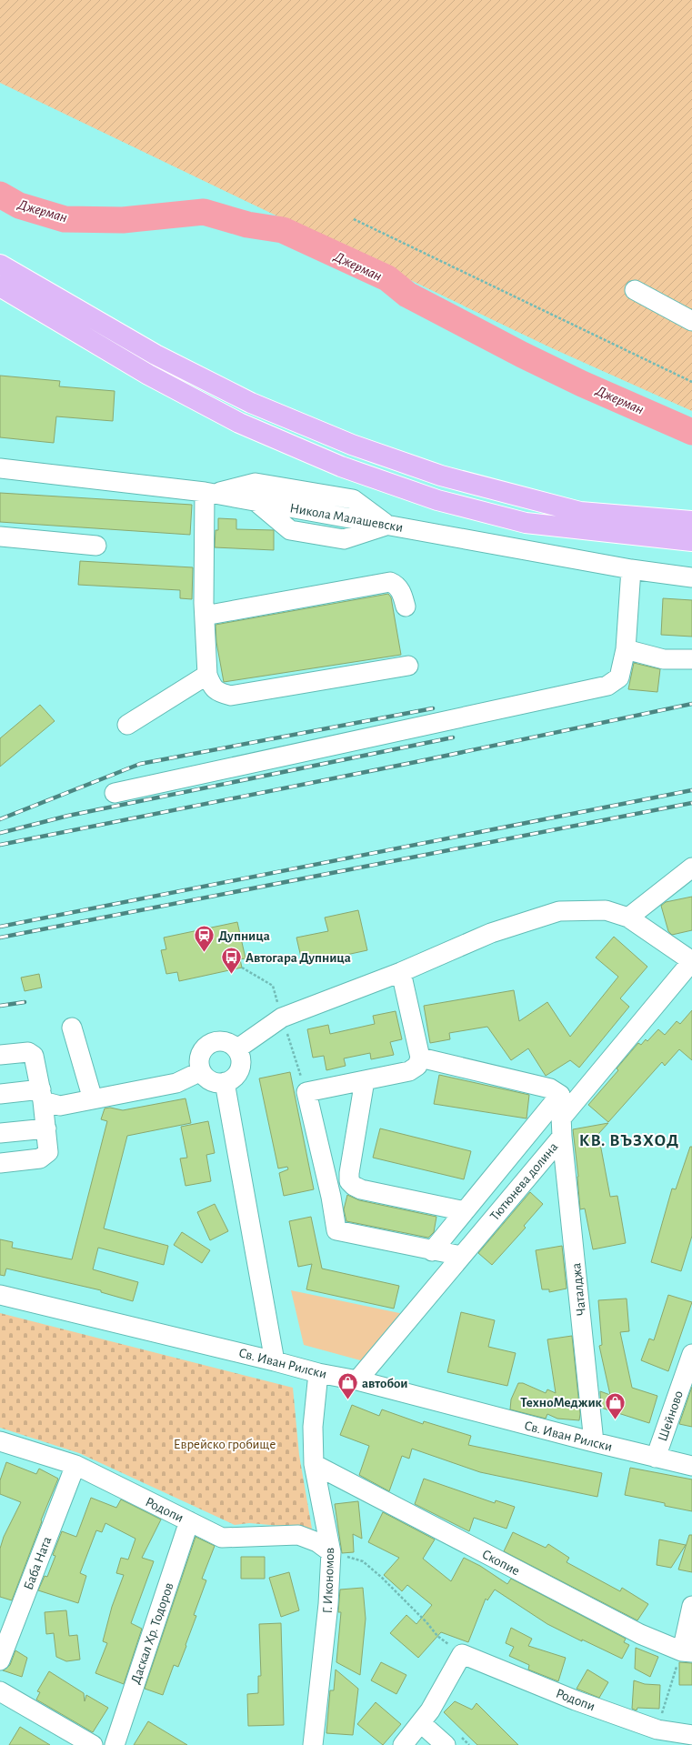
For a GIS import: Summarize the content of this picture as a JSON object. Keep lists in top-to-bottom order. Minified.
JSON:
{"streets":{"street":["Никола Малашевски","Тютюнева долина","Чаталджа","Св. Иван Рилски","Шейново","Родопи","Скопие","Баба Ната","Г. Икономов","Даскал Хр. Тодоров"]},"crossings":[["Тютюнева долина","Чаталджа"],["Тютюнева долина","Св. Иван Рилски"],["Чаталджа","Св. Иван Рилски"],["Св. Иван Рилски","Шейново"],["Св. Иван Рилски","Г. Икономов"],["Родопи","Баба Ната"],["Родопи","Г. Икономов"],["Родопи","Даскал Хр. Тодоров"],["Скопие","Г. Икономов"]],"districts":["КВ. ВЪЗХОД"],"water":["Джерман"],"parks":["Еврейско гробище"],"places":{"station":["Дупница"],"bus stop":["Автогара Дупница"],"shop":["автобои","ТехноМеджик"]}}
